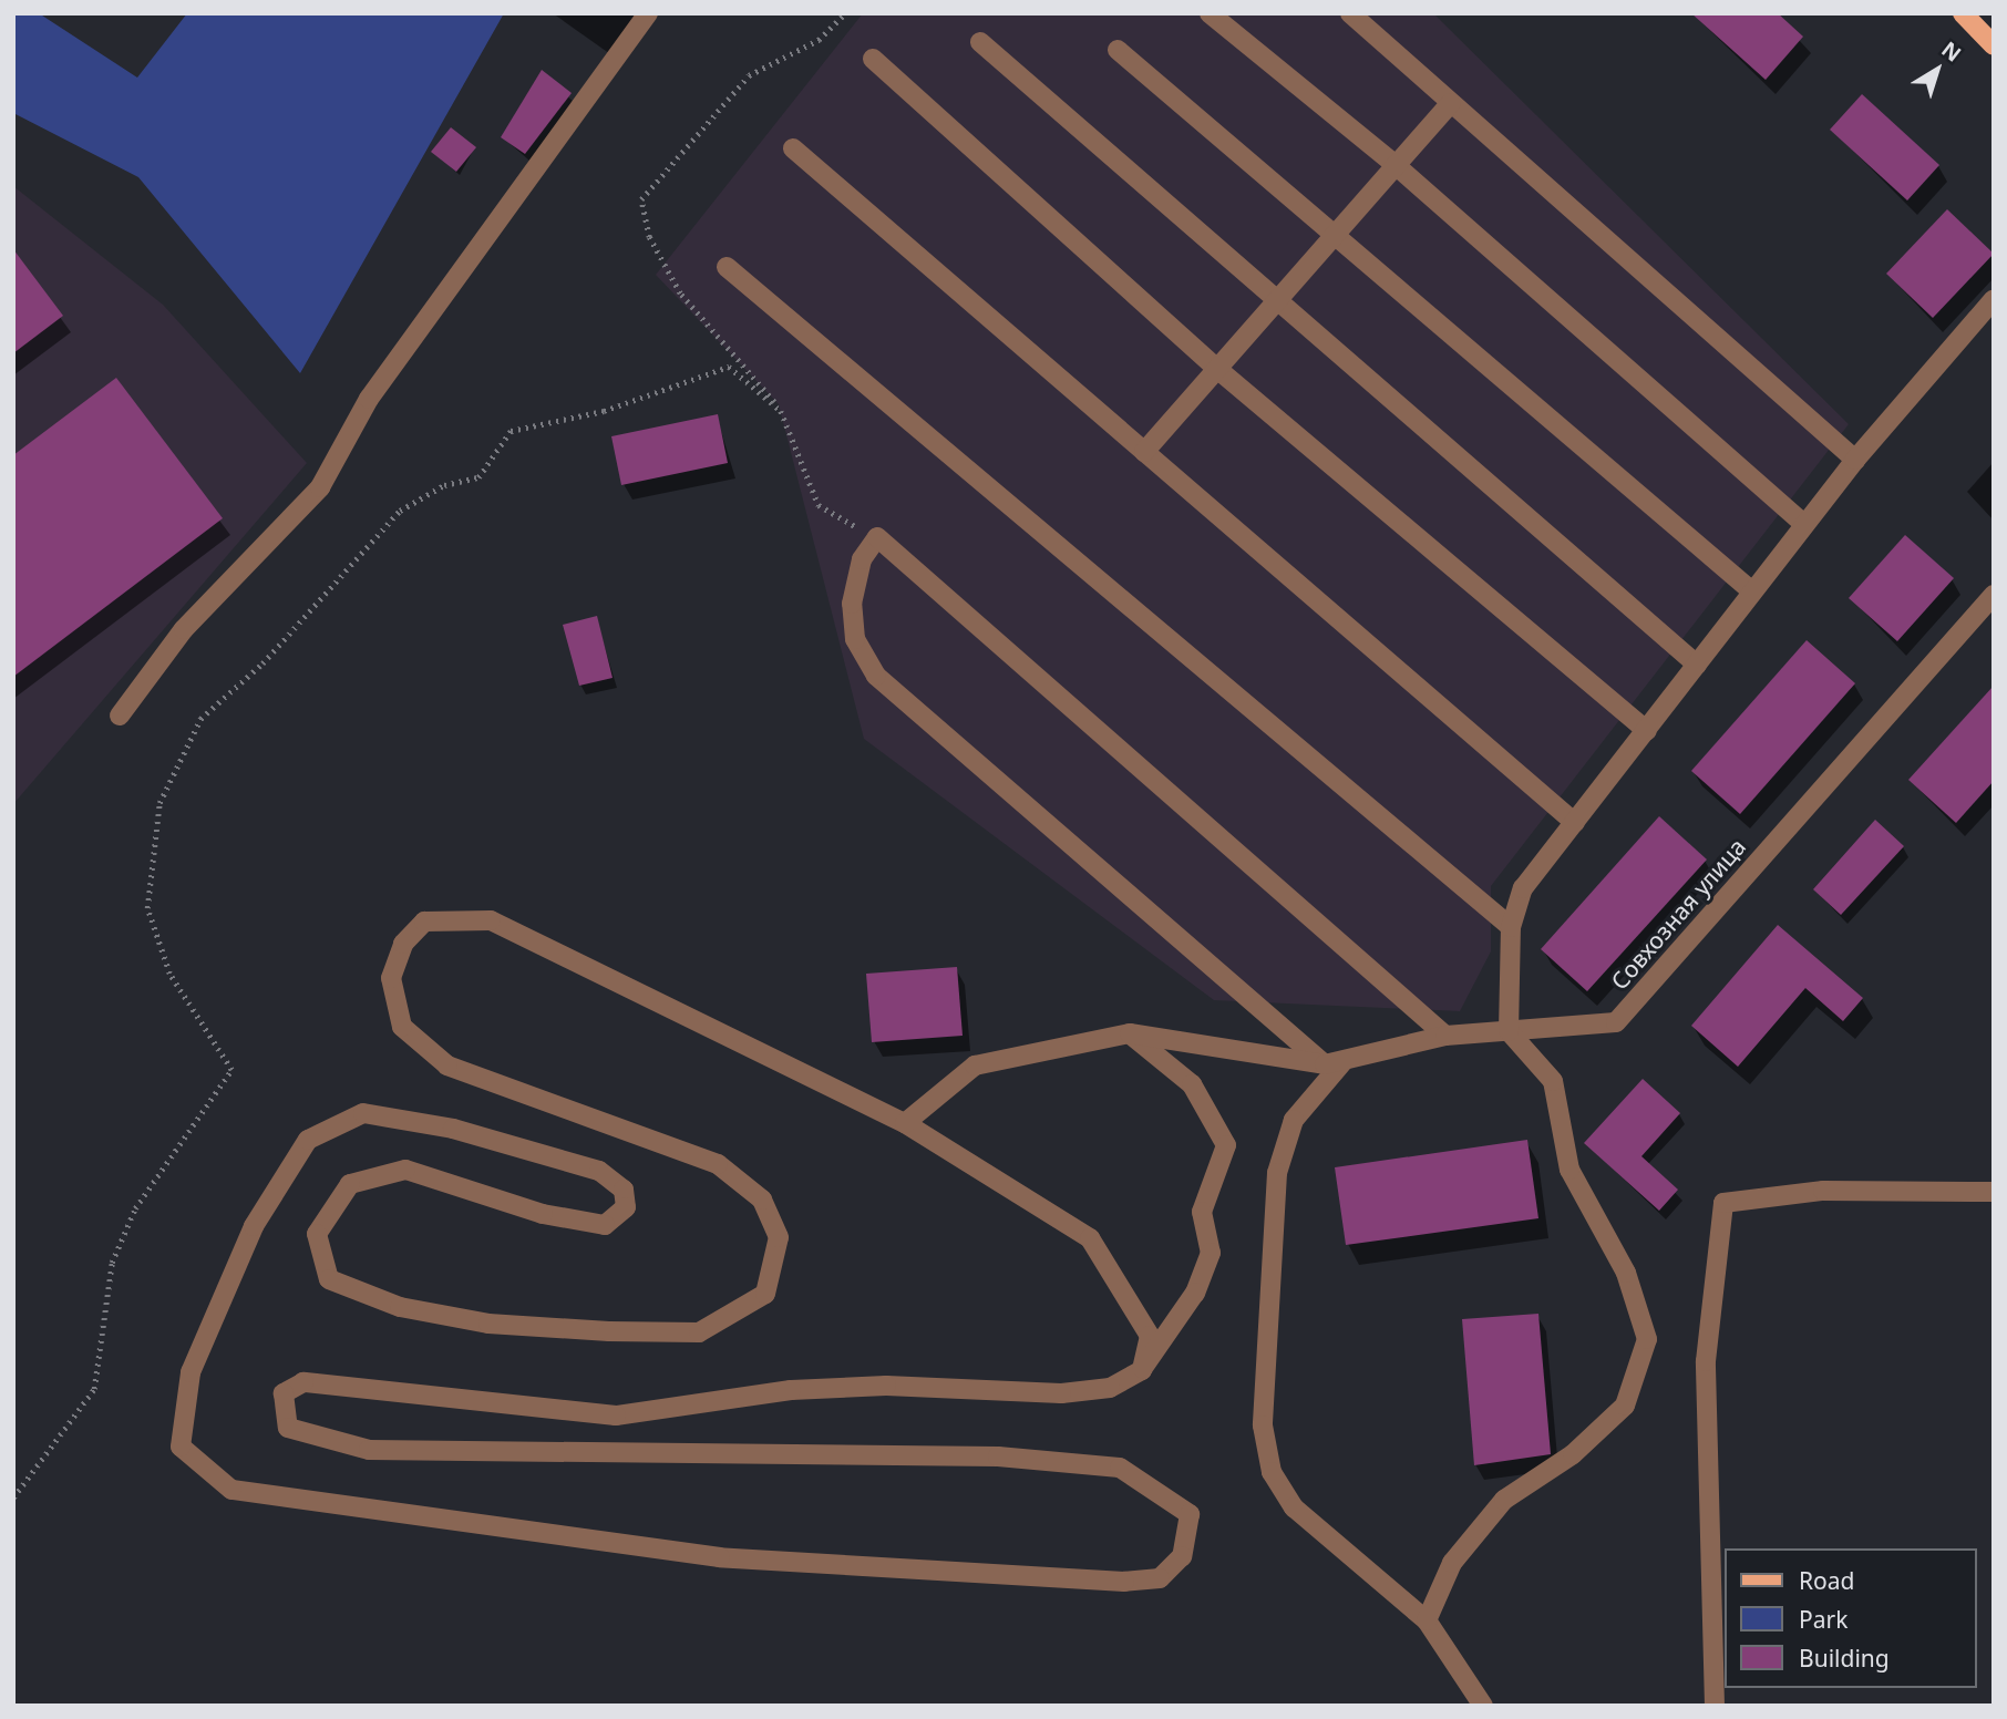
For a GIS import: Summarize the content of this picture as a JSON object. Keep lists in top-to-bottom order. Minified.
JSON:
{"streets":{"street":["Совхозная улица"]},"legend":["Road","Park","Building"],"north":"top right"}
